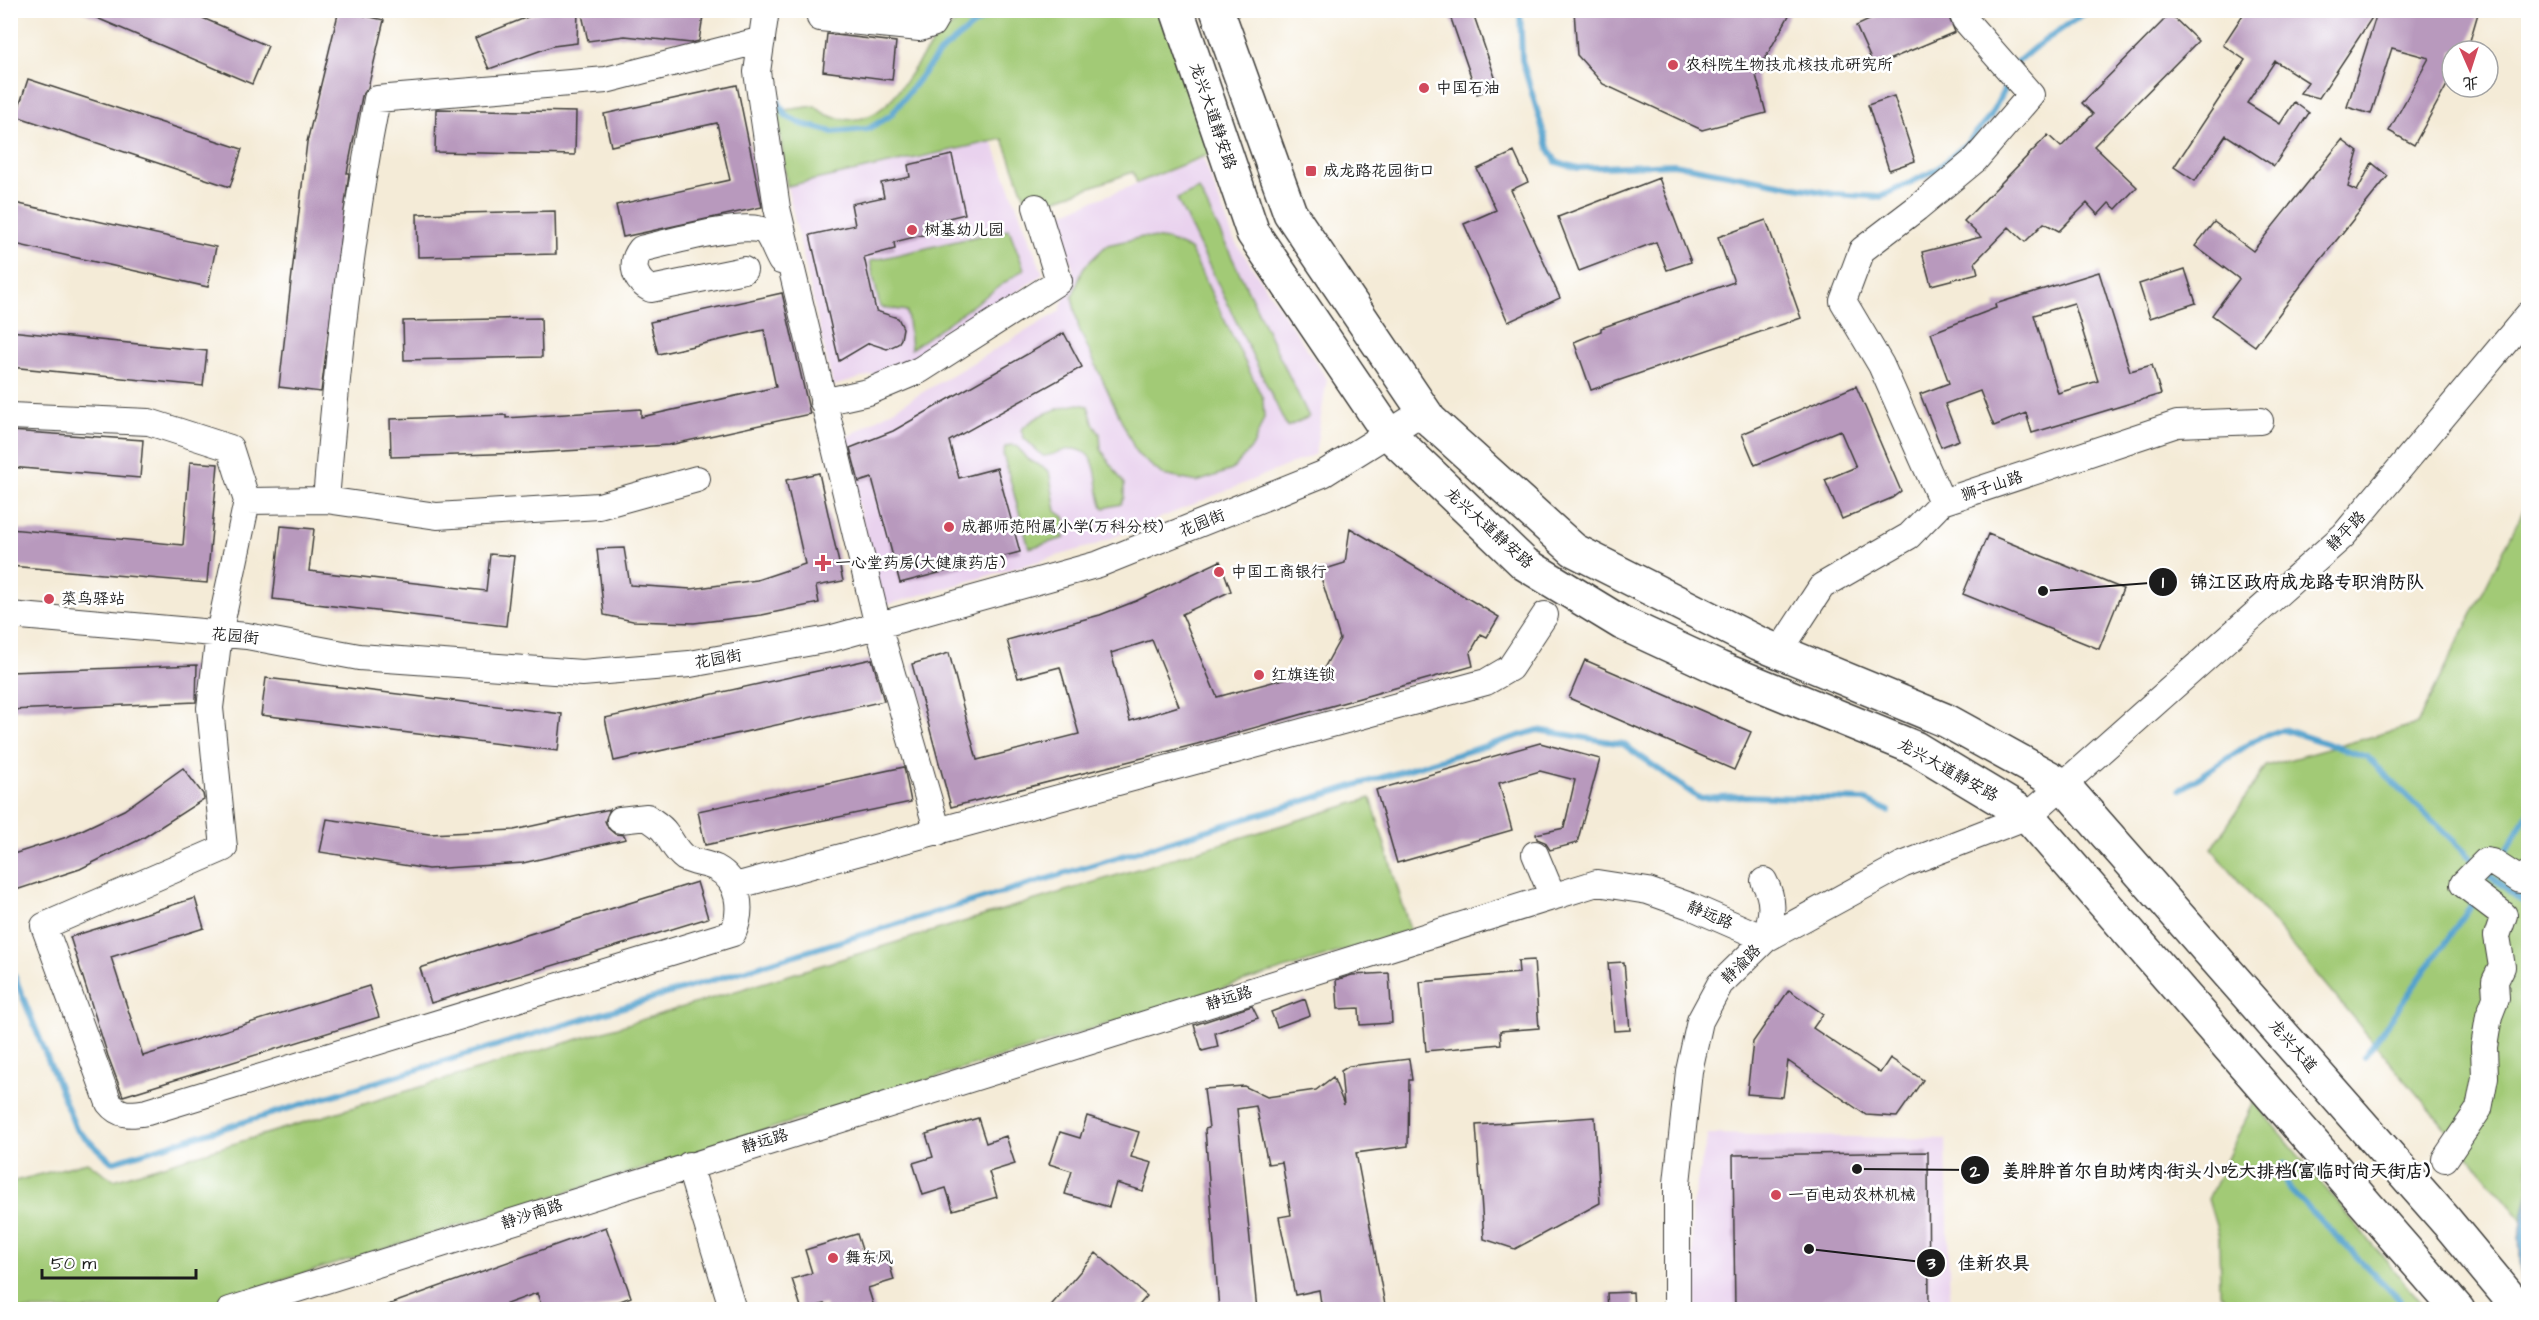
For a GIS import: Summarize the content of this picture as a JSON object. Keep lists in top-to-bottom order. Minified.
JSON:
{"streets":{"main road":["龙兴大道静安路","龙兴大道"],"street":["狮子山路","花园街","静平路","静远路","静渝路","静沙南路"]},"crossings":[["龙兴大道静安路","花园街"],["龙兴大道静安路","静平路"],["龙兴大道静安路","静渝路"],["静平路","静渝路"],["静平路","龙兴大道"],["静远路","静渝路"],["静远路","静沙南路"]],"places":{"other":["农科院生物技术核技术研究所","中国石油","树基幼儿园","成都师范附属小学(万科分校)","中国工商银行","锦江区政府成龙路专职消防队","菜鸟驿站","红旗连锁","姜胖胖首尔自助烤肉·街头小吃大排档(富临时尚天街店)","一百电动农林机械","佳新农具","舞东风"],"transit":["成龙路花园街口"],"health":["一心堂药房(大健康药店)"]},"scale_bar":"50 m","north":"bottom"}
